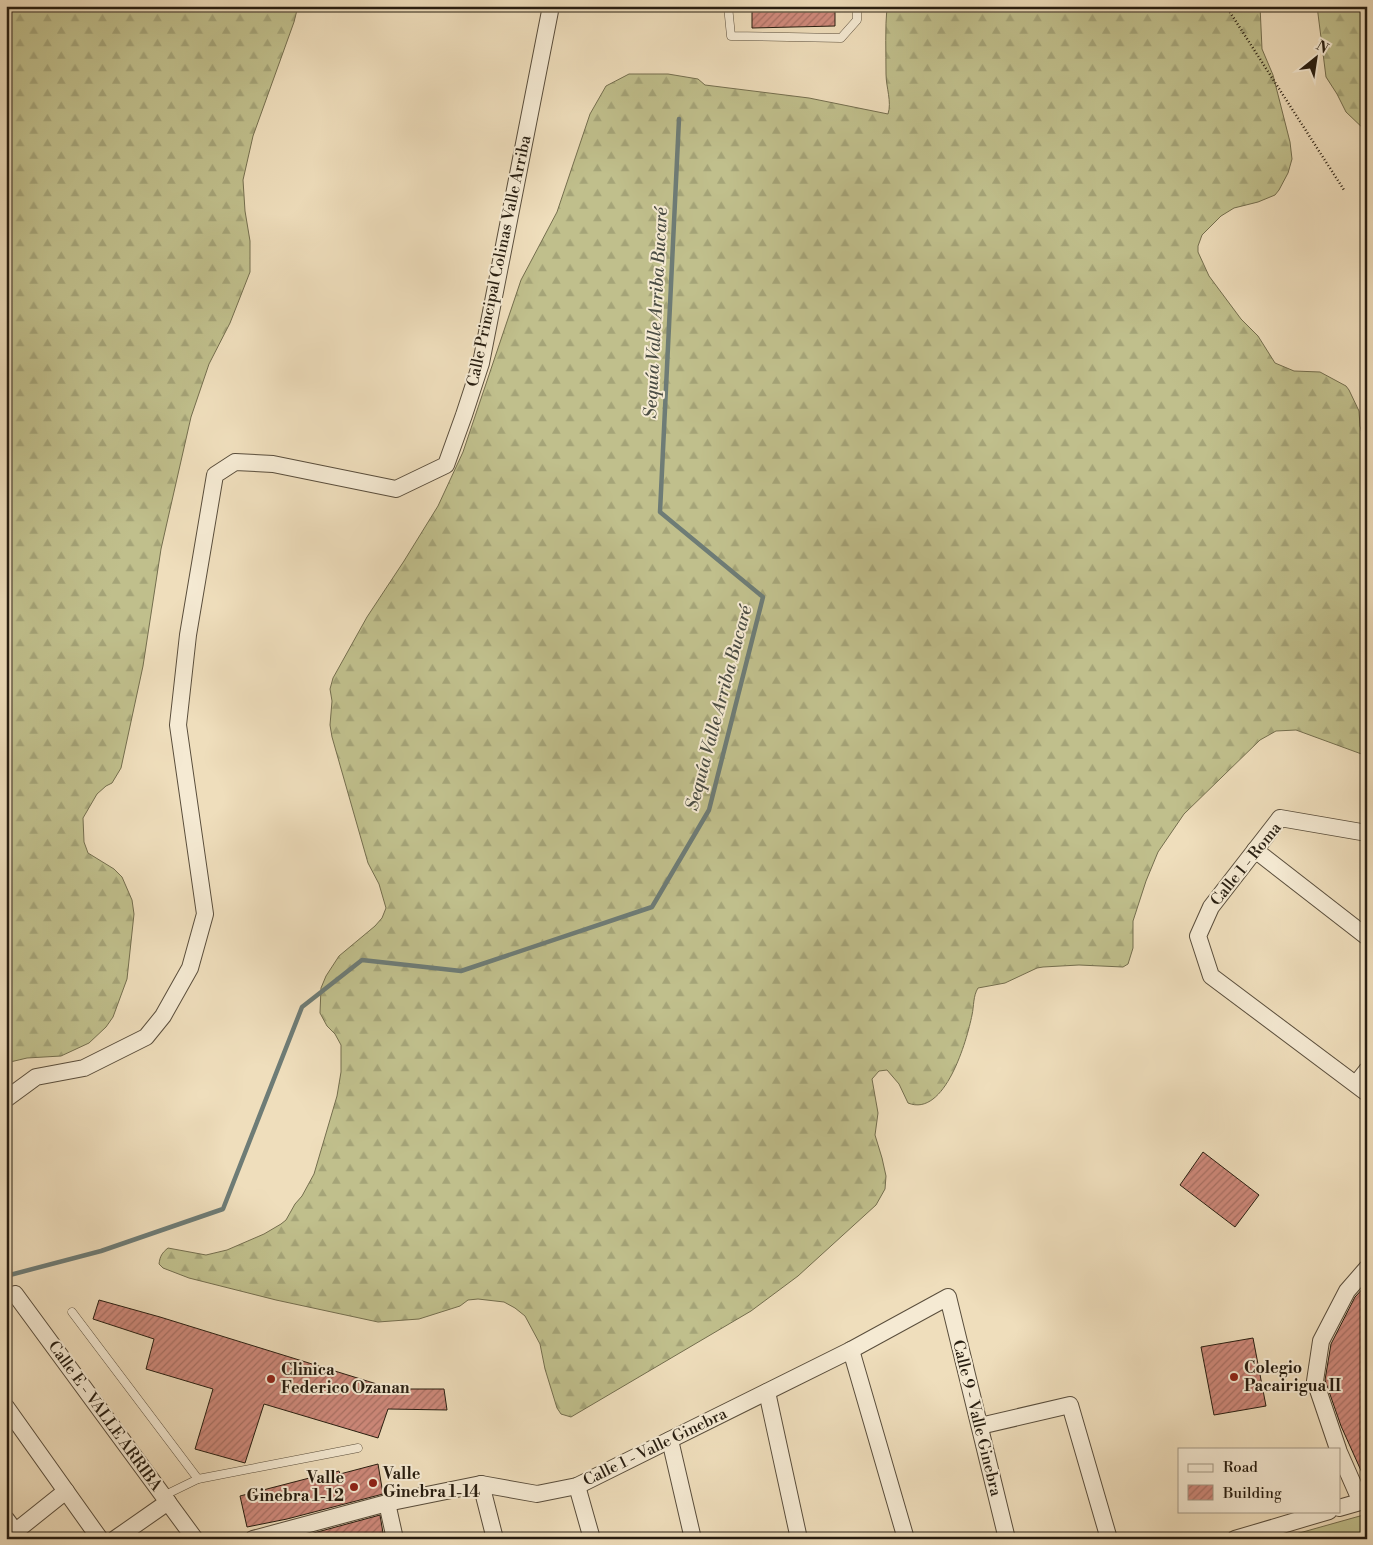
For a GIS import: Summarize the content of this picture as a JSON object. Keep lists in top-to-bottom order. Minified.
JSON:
{"streets":{"street":["Calle Principal Colinas Valle Arriba","Calle 1 - Roma","Calle E - VALLE ARRIBA","Calle 9 - Valle Ginebra","Calle 1 - Valle Ginebra"]},"crossings":[["Calle 9 - Valle Ginebra","Calle 1 - Valle Ginebra"]],"water":["Sequía Valle Arriba Bucaré"],"places":["Colegio Pacairigua II","Clinica Federico Ozanan","Valle Ginebra 1-14","Valle Ginebra 1-12"],"legend":["Road","Building"],"north":"top right"}
